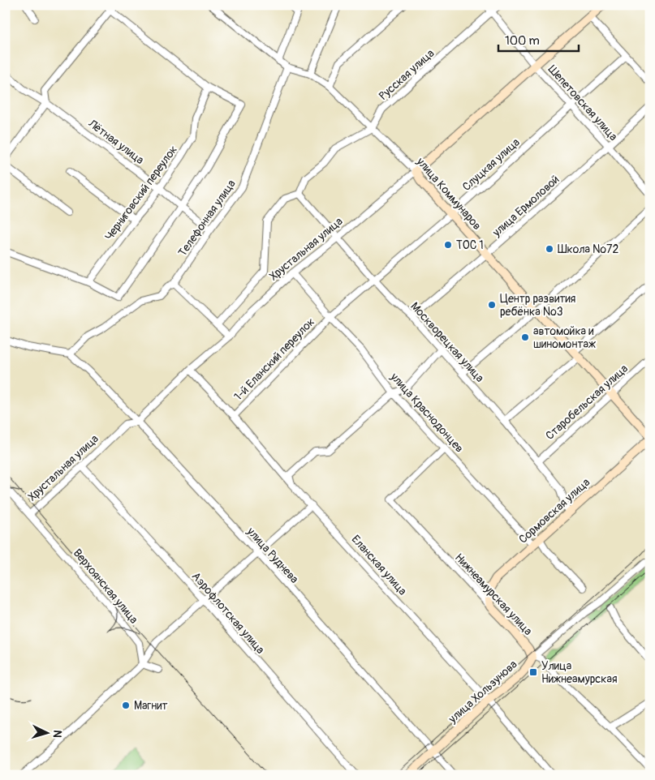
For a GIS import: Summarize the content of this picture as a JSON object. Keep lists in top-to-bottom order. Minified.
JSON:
{"streets":{"street":["Русская улица","Шепетовская улица","Лётная улица","Слуцкая улица","Черниговский переулок","улица Коммунаров","улица Ермоловой","Телефонная улица","Хрустальная улица","Москворецкая улица","1-й Еланский переулок","Старобельская улица","улица Краснодонцев","Сормовская улица","улица Руднева","Еланская улица","Верхоянская улица","Нижнеамурская улица","Аэрофлотская улица","улица Хользунова"]},"crossings":[["Русская улица","Шепетовская улица"],["Русская улица","улица Коммунаров"],["Шепетовская улица","Слуцкая улица"],["Шепетовская улица","улица Ермоловой"],["Шепетовская улица","Хрустальная улица"],["Лётная улица","Черниговский переулок"],["Лётная улица","Телефонная улица"],["Слуцкая улица","улица Коммунаров"],["Слуцкая улица","Москворецкая улица"],["Слуцкая улица","1-й Еланский переулок"],["Слуцкая улица","улица Краснодонцев"],["улица Коммунаров","улица Ермоловой"],["улица Коммунаров","Телефонная улица"],["улица Коммунаров","Хрустальная улица"],["улица Коммунаров","Старобельская улица"],["улица Коммунаров","Сормовская улица"],["улица Ермоловой","Москворецкая улица"],["Телефонная улица","улица Руднева"],["Хрустальная улица","Москворецкая улица"],["Хрустальная улица","улица Краснодонцев"],["Хрустальная улица","улица Руднева"],["Хрустальная улица","Еланская улица"],["Хрустальная улица","Верхоянская улица"],["Хрустальная улица","Аэрофлотская улица"],["Москворецкая улица","Старобельская улица"],["Москворецкая улица","Сормовская улица"],["1-й Еланский переулок","улица Краснодонцев"],["1-й Еланский переулок","Еланская улица"],["улица Краснодонцев","Сормовская улица"],["улица Краснодонцев","Нижнеамурская улица"],["Сормовская улица","Нижнеамурская улица"],["улица Руднева","улица Хользунова"],["Еланская улица","улица Хользунова"],["Нижнеамурская улица","улица Хользунова"]],"places":{"other":["ТОС 1","Школа №72","Центр развития ребёнка №3","автомойка и шиномонтаж","Магнит"],"transit":["Улица Нижнеамурская"]},"scale_bar":"100 m","north":"right"}
